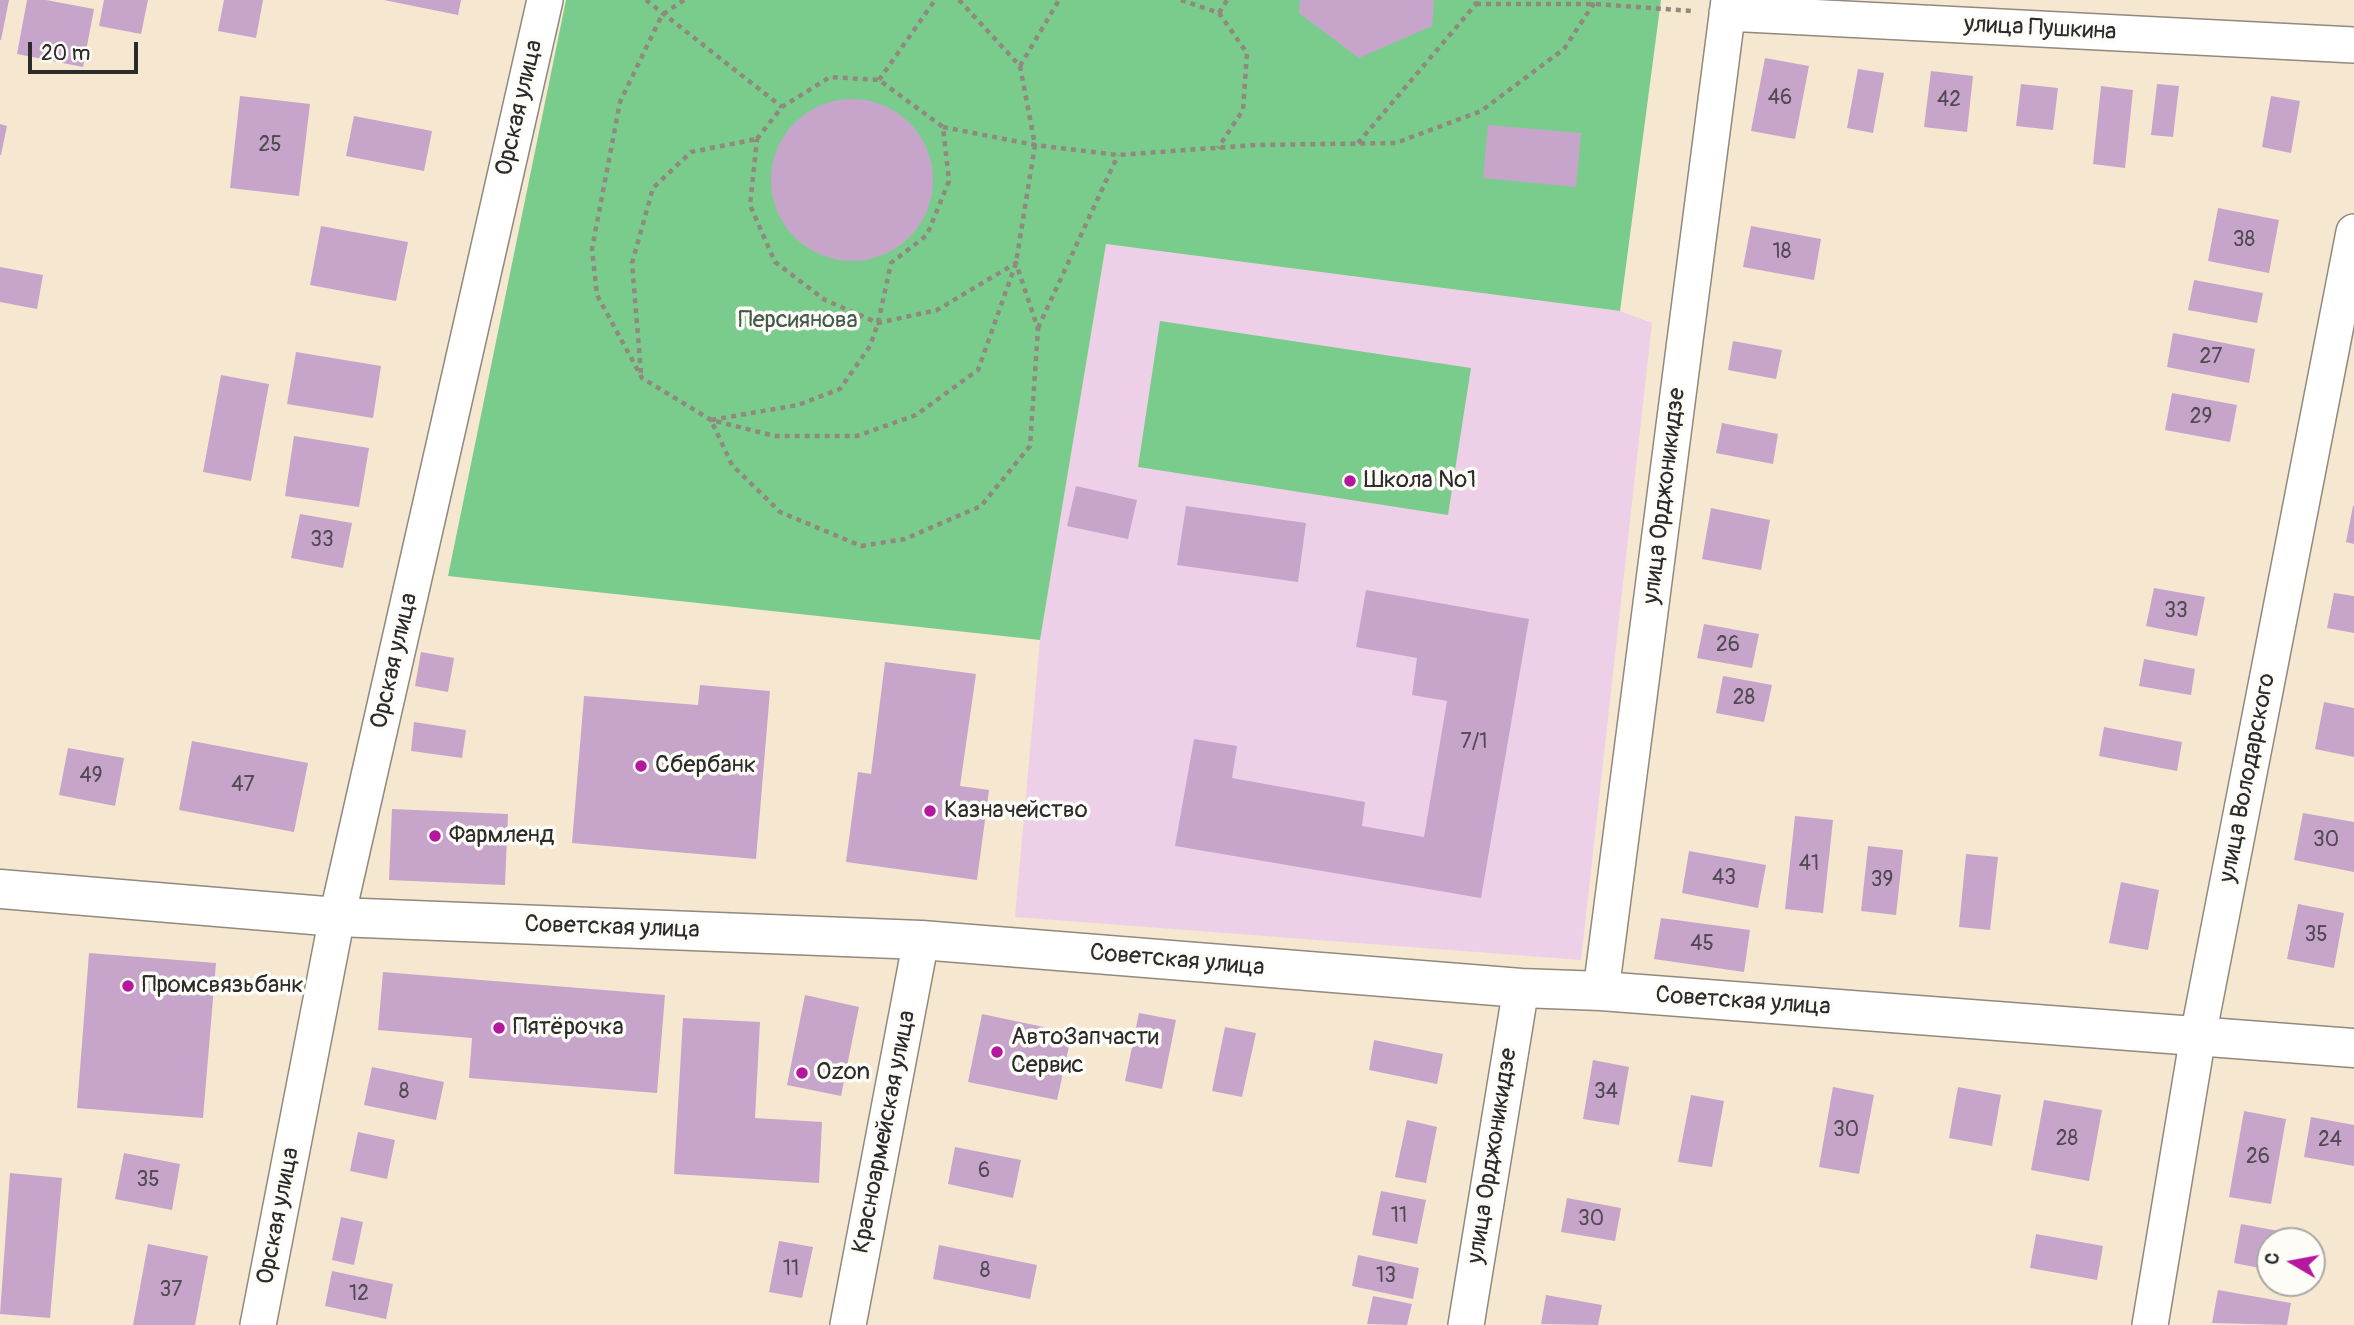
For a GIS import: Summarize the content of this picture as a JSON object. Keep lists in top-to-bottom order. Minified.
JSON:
{"streets":{"street":["улица Пушкина","Орская улица","улица Орджоникидзе","улица Володарского","Советская улица","Красноармейская улица"]},"crossings":[["улица Пушкина","улица Орджоникидзе"],["Орская улица","Советская улица"],["улица Орджоникидзе","Советская улица"],["улица Володарского","Советская улица"],["Советская улица","Красноармейская улица"]],"parks":["Персиянова"],"places":["Школа №1","Сбербанк","Казначейство","Фармленд","Промсвязьбанк","Пятёрочка","АвтоЗапчасти Сервис","Ozon"],"house_numbers":["46","42","25","38","18","27","29","33","33","26","28","7/1","49","47","30","41","43","39","35","45","8","34","30","28","24","26","6","35","11","30","11","8","13","37","12"],"scale_bar":"20 m","north":"left"}
